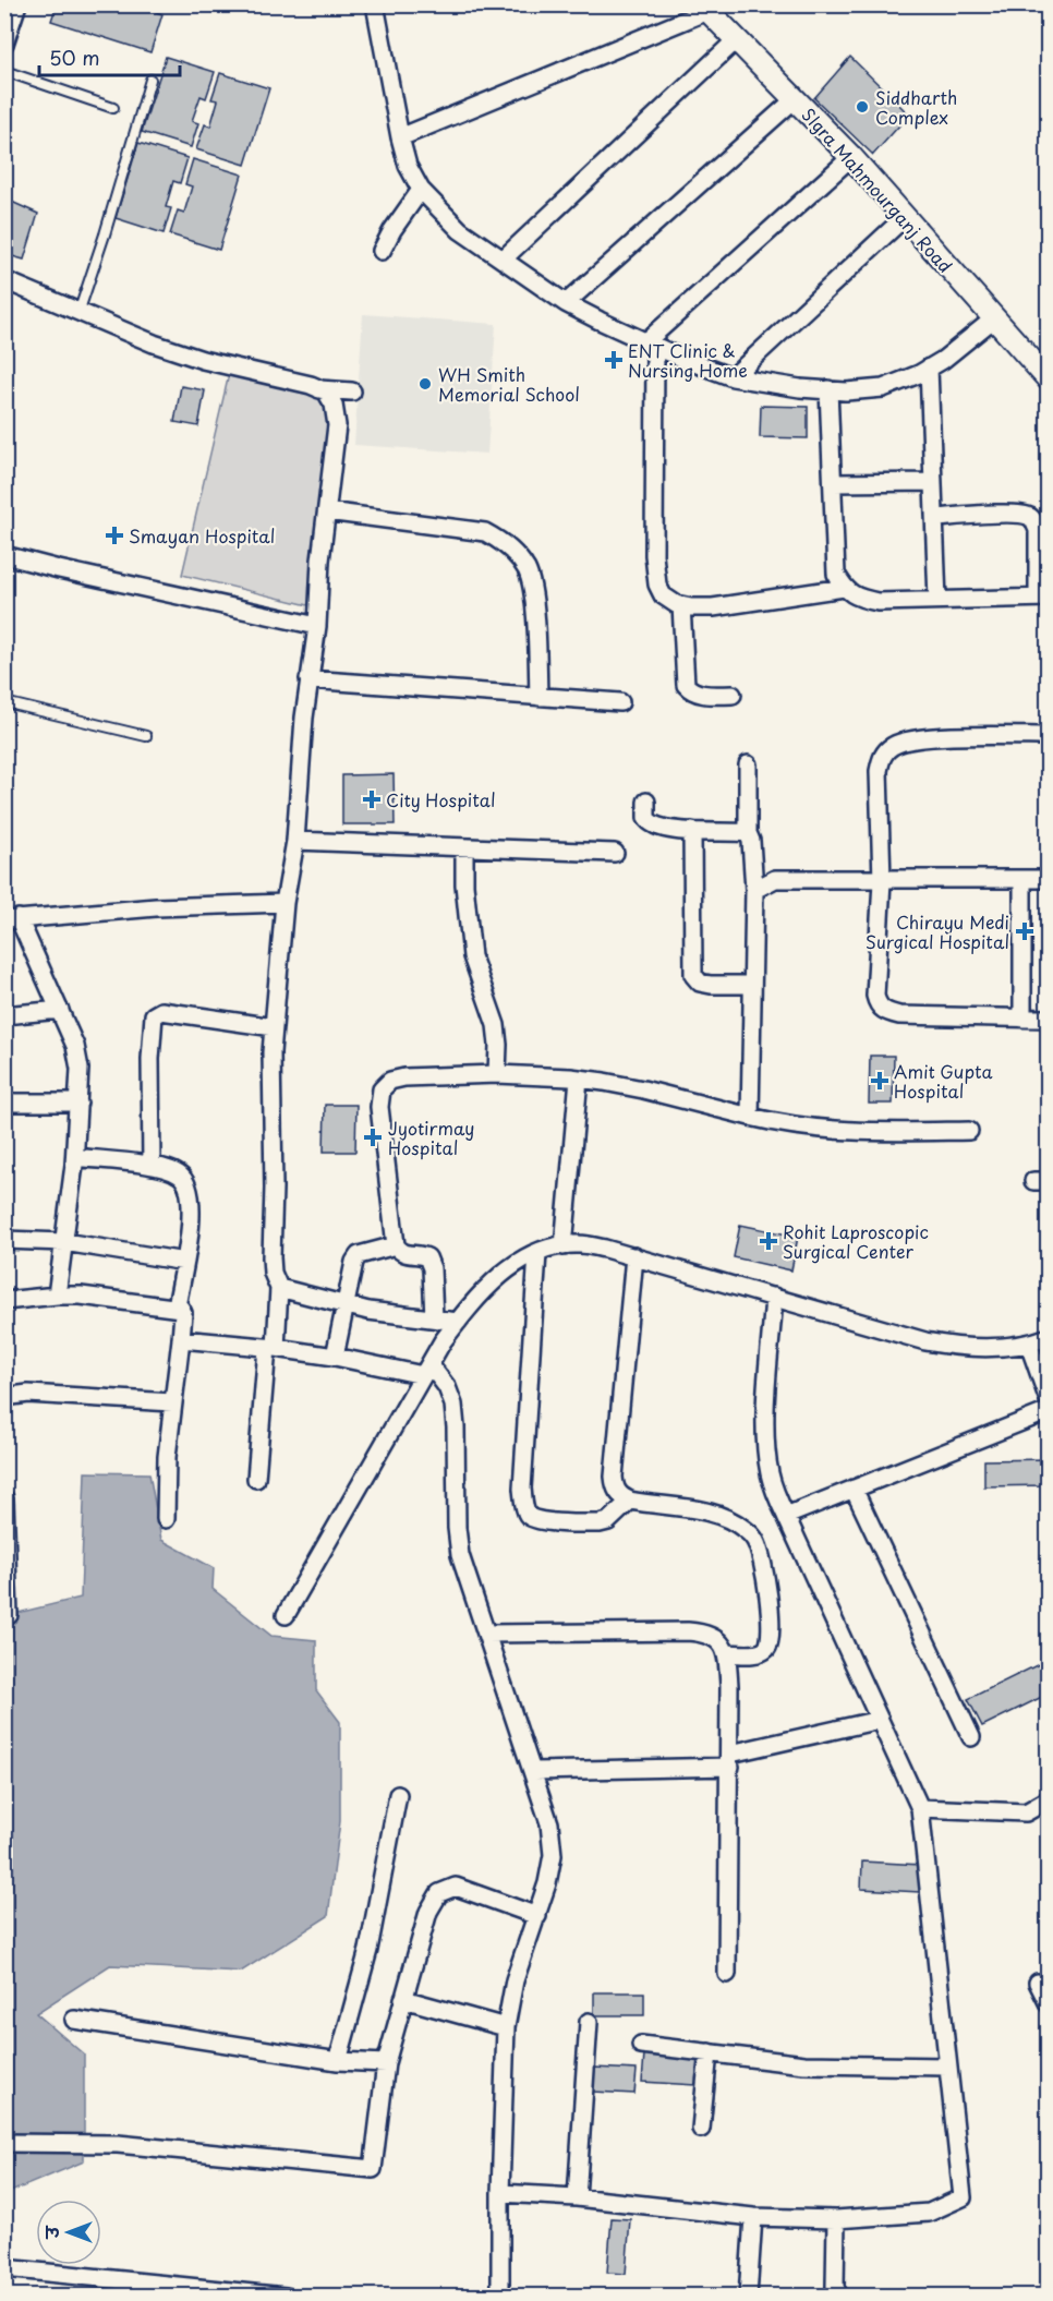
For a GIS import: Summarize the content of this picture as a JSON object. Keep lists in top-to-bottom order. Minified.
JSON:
{"streets":{"street":["SIgra Mahmourganj Road"]},"places":{"other":["Siddharth Complex","WH Smith Memorial School"],"health":["ENT Clinic & Nursing Home","Smayan Hospital","City Hospital","Chirayu Medi Surgical Hospital","Amit Gupta Hospital","Jyotirmay Hospital","Rohit Laproscopic Surgical Center"]},"scale_bar":"50 m","north":"left"}
